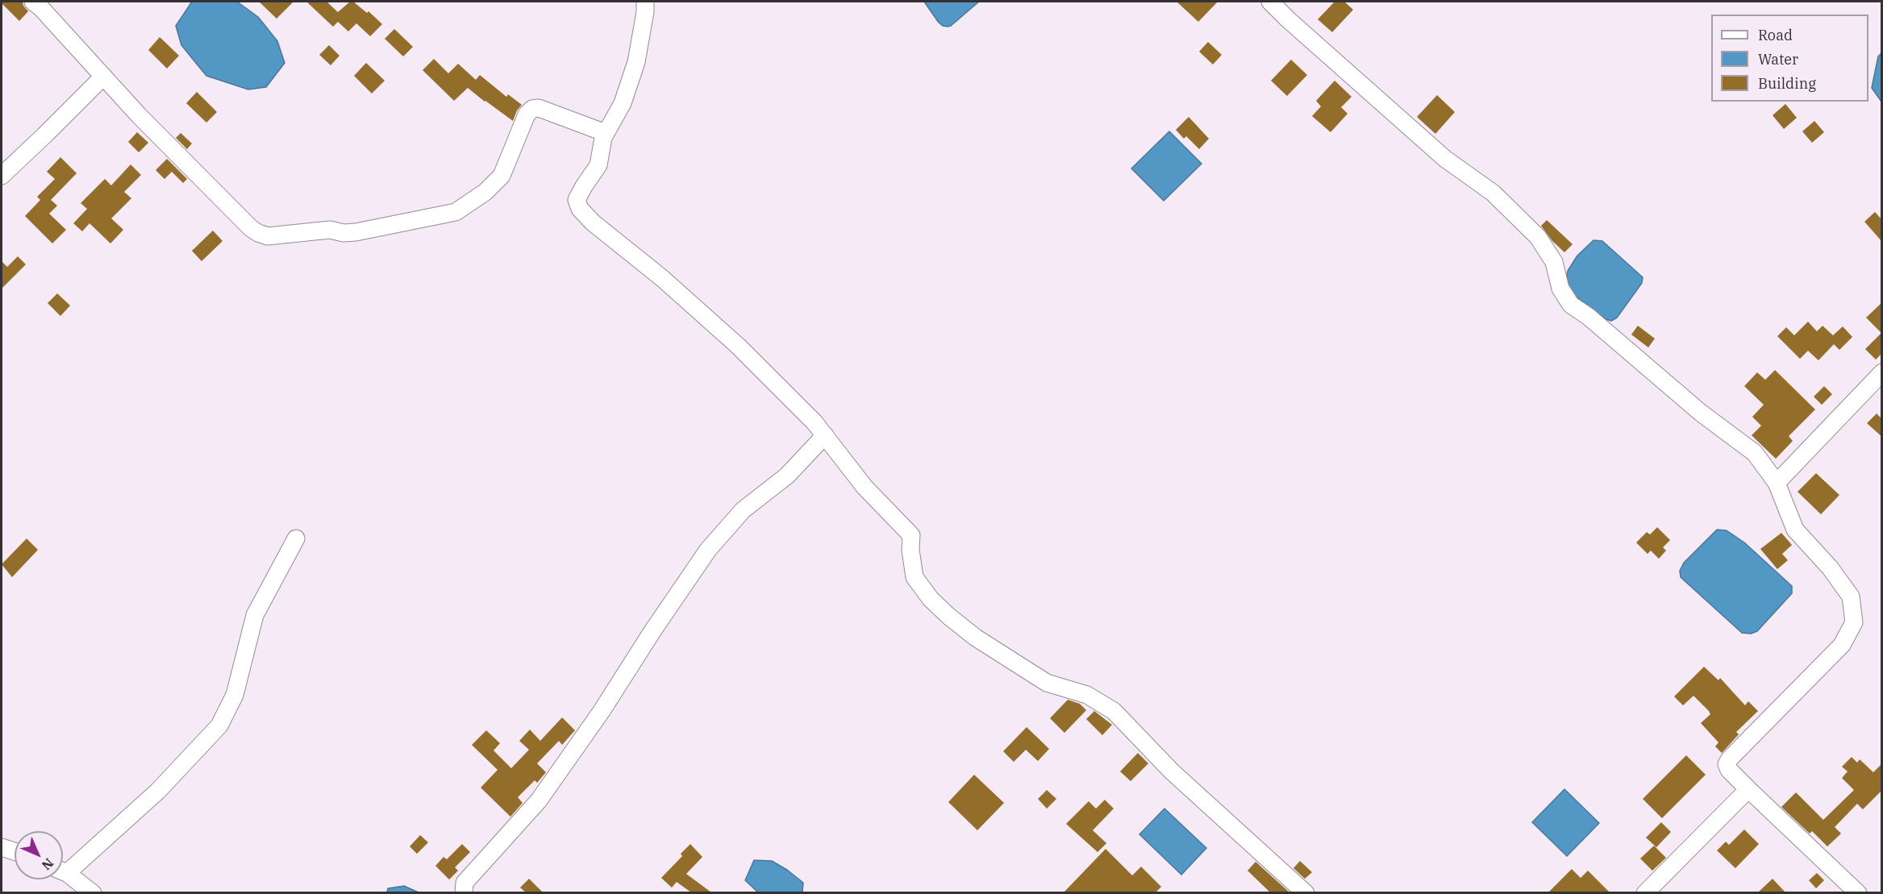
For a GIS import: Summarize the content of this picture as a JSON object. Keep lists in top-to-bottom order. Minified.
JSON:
{"legend":["Road","Water","Building"],"north":"bottom right"}
